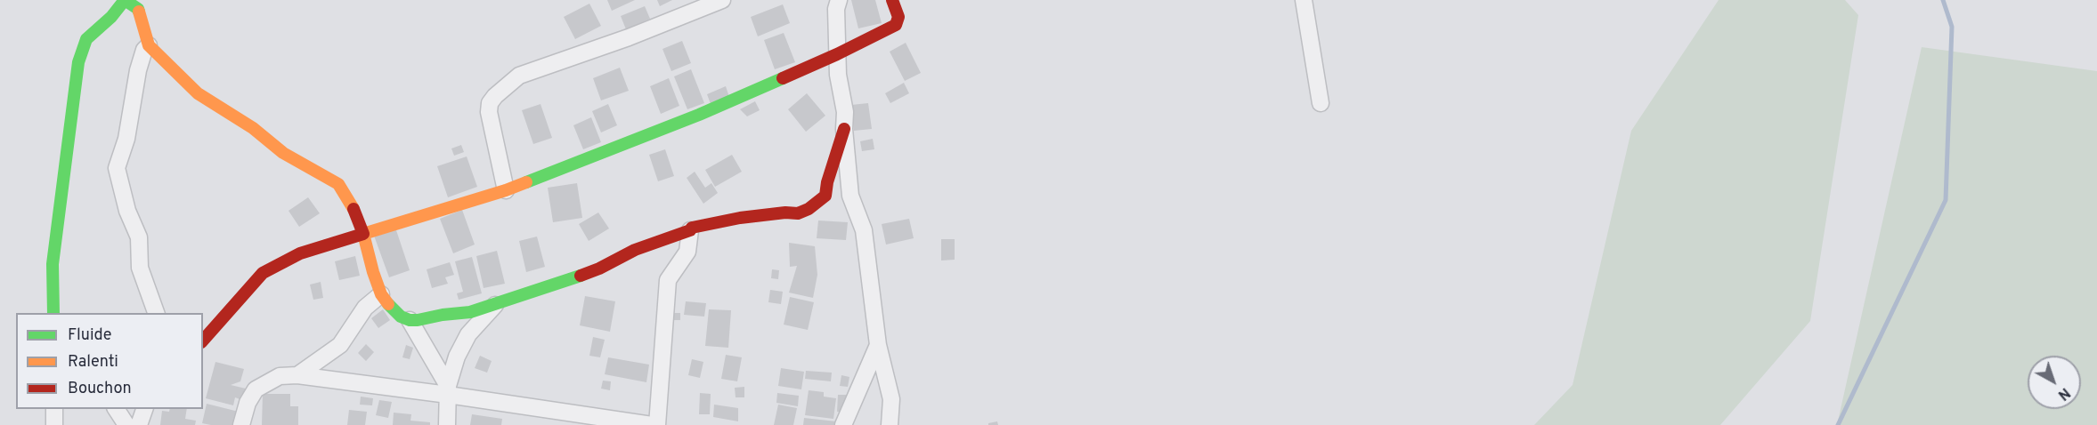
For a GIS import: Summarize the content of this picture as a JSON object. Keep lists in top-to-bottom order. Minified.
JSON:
{"legend":["Fluide","Ralenti","Bouchon"],"north":"bottom right"}
